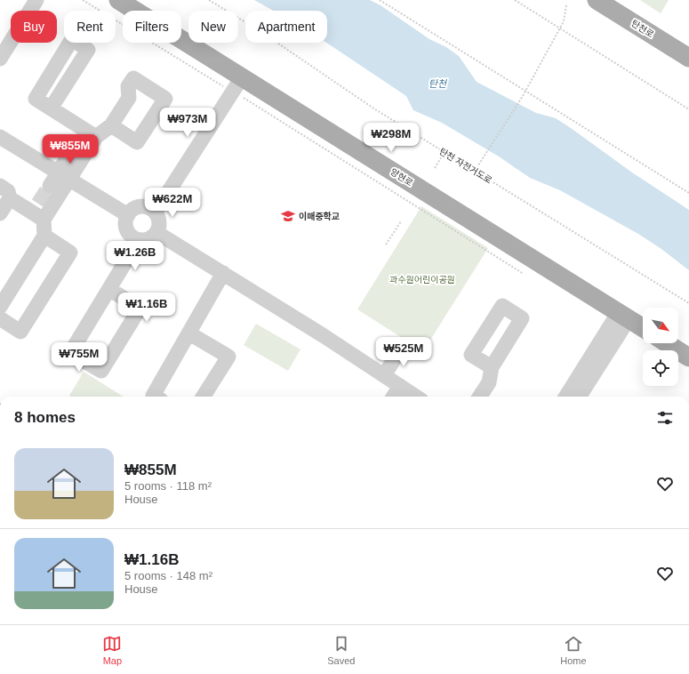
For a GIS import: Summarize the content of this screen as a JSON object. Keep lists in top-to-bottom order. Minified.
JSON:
{"streets":{"main road":["탄천로","양현로"],"path":["탄천 자전거도로"]},"water":["탄천"],"parks":["과수원어린이공원"],"places":{"school or university":["이매중학교"]},"north":"bottom right","page":{"chip":["Buy","Rent","Filters","New","Apartment"],"price":["₩973M","₩298M","₩855M","₩622M","₩1.26B","₩1.16B","₩525M","₩755M"],"heading":"8 homes","list":[{"name":"₩855M","note":"5 rooms · 118 m² · House"},{"name":"₩1.16B","note":"5 rooms · 148 m² · House"}],"tabs":["Map","Saved","Home"]}}
